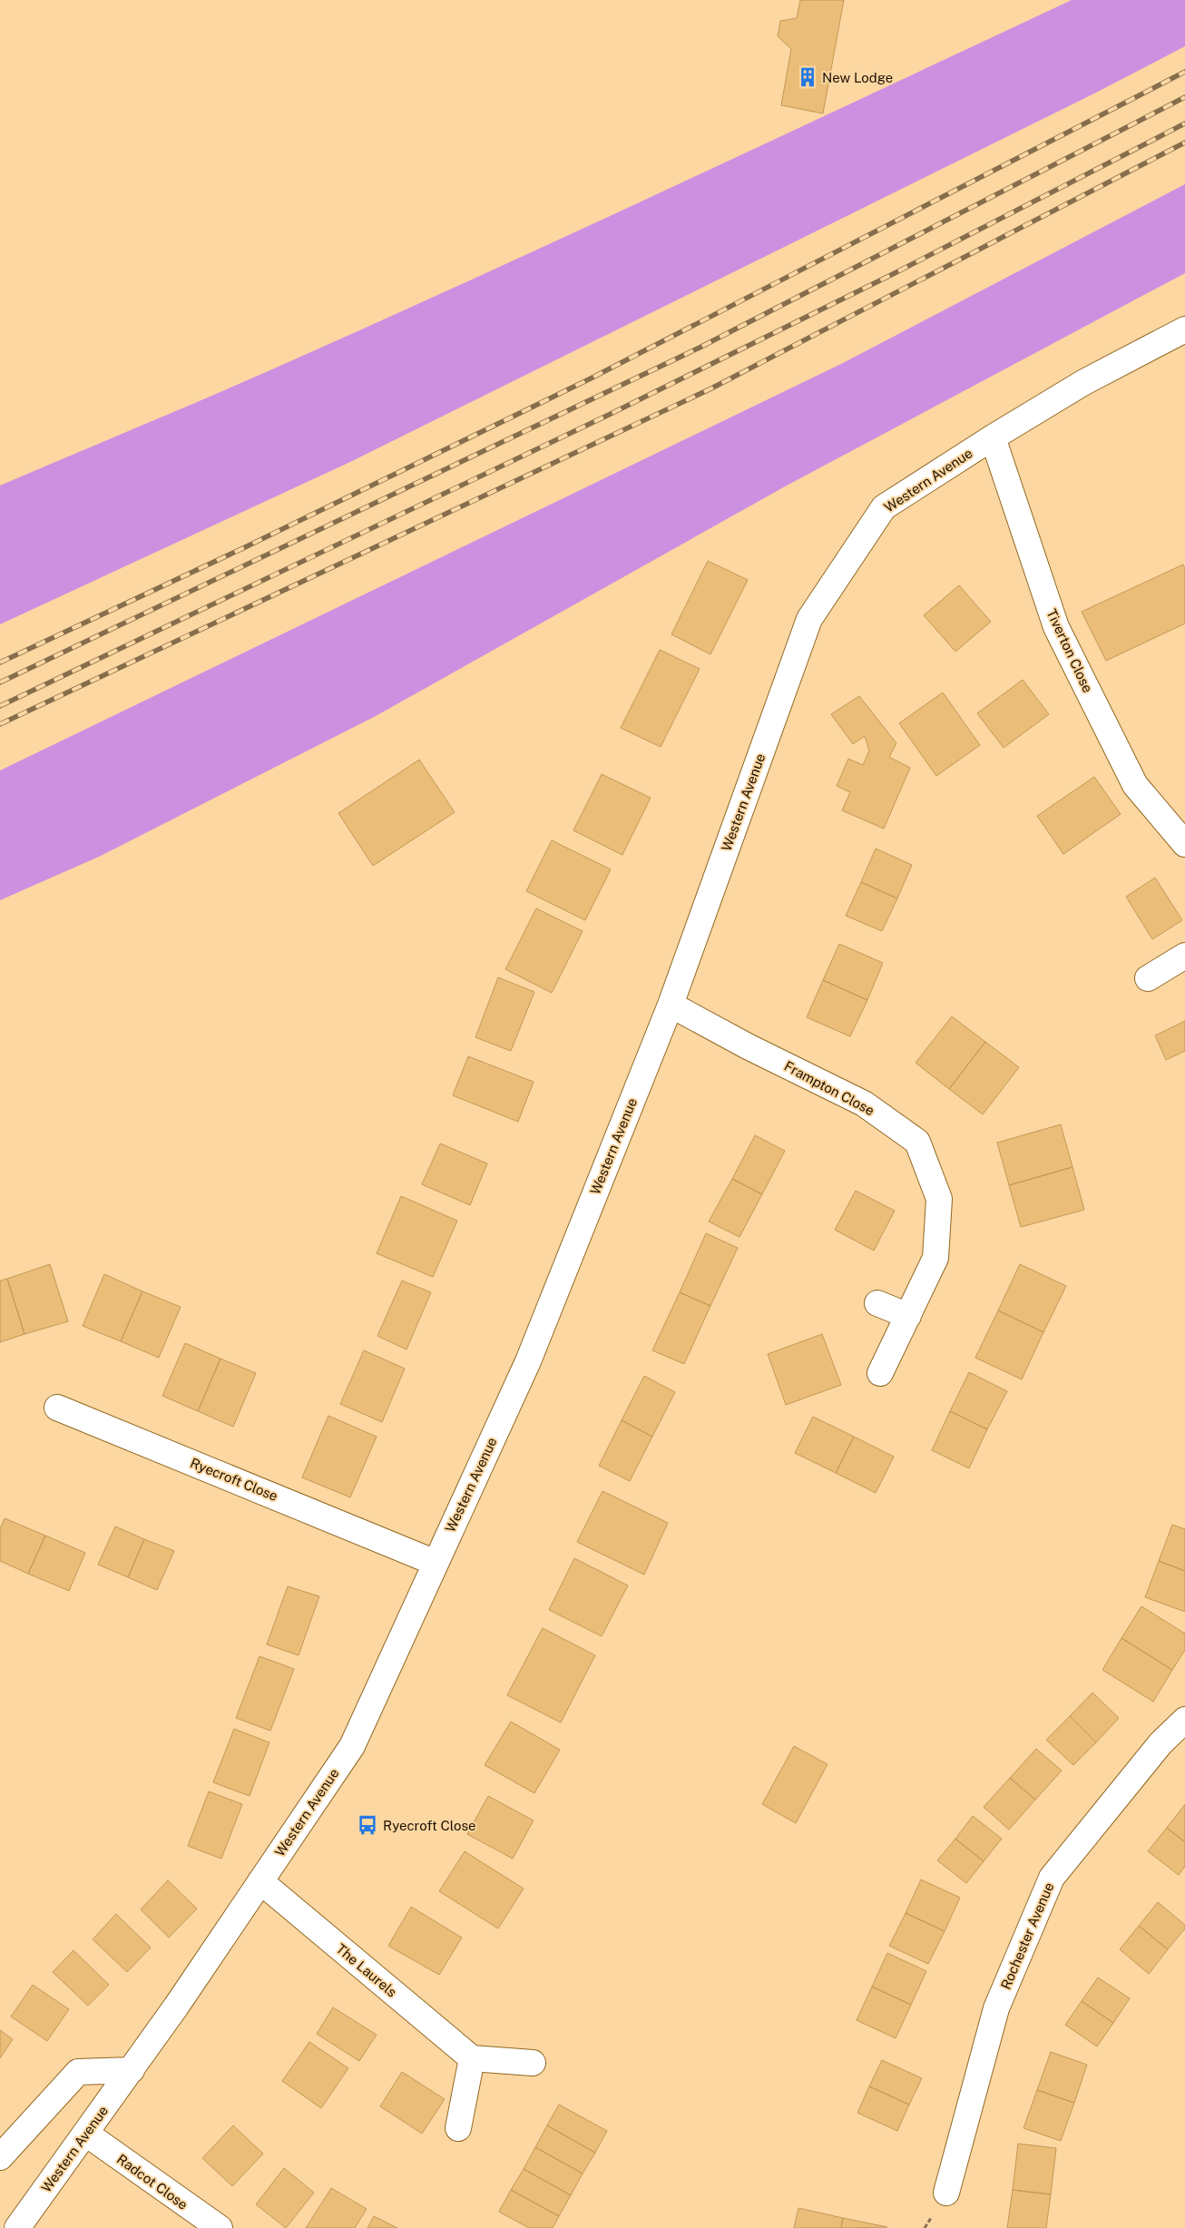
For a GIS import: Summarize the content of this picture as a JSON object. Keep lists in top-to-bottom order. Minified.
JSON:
{"streets":{"street":["Western Avenue","Tiverton Close","Frampton Close","Ryecroft Close","Rochester Avenue","The Laurels","Radcot Close"]},"crossings":[["Western Avenue","Tiverton Close"],["Western Avenue","Frampton Close"],["Western Avenue","Ryecroft Close"],["Western Avenue","The Laurels"],["Western Avenue","Radcot Close"]],"places":{"building":["New Lodge"],"bus stop":["Ryecroft Close"]}}
